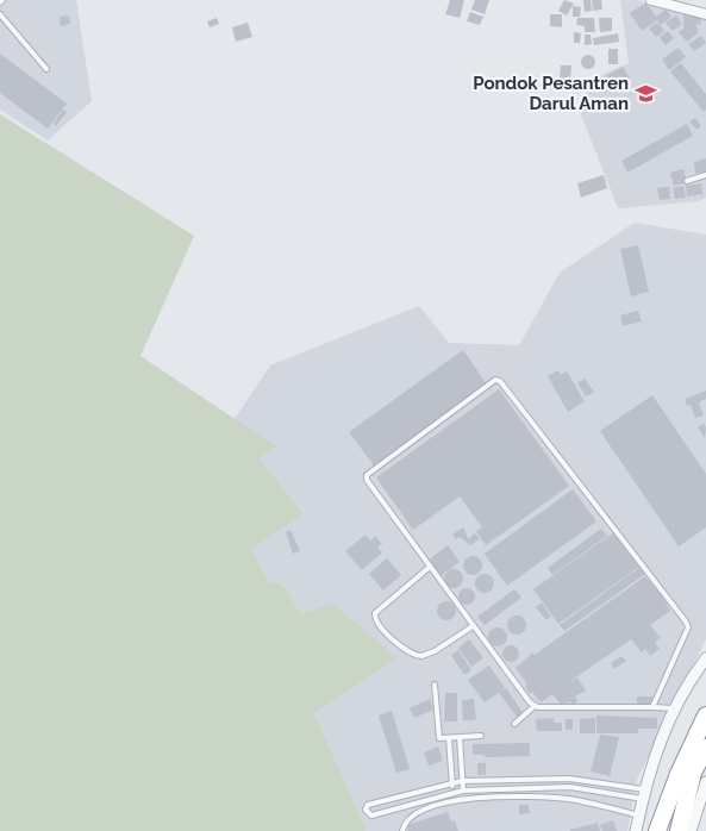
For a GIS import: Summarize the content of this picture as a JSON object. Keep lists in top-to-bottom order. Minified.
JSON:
{"places":{"school or university":["Pondok Pesantren Darul Aman"]}}
